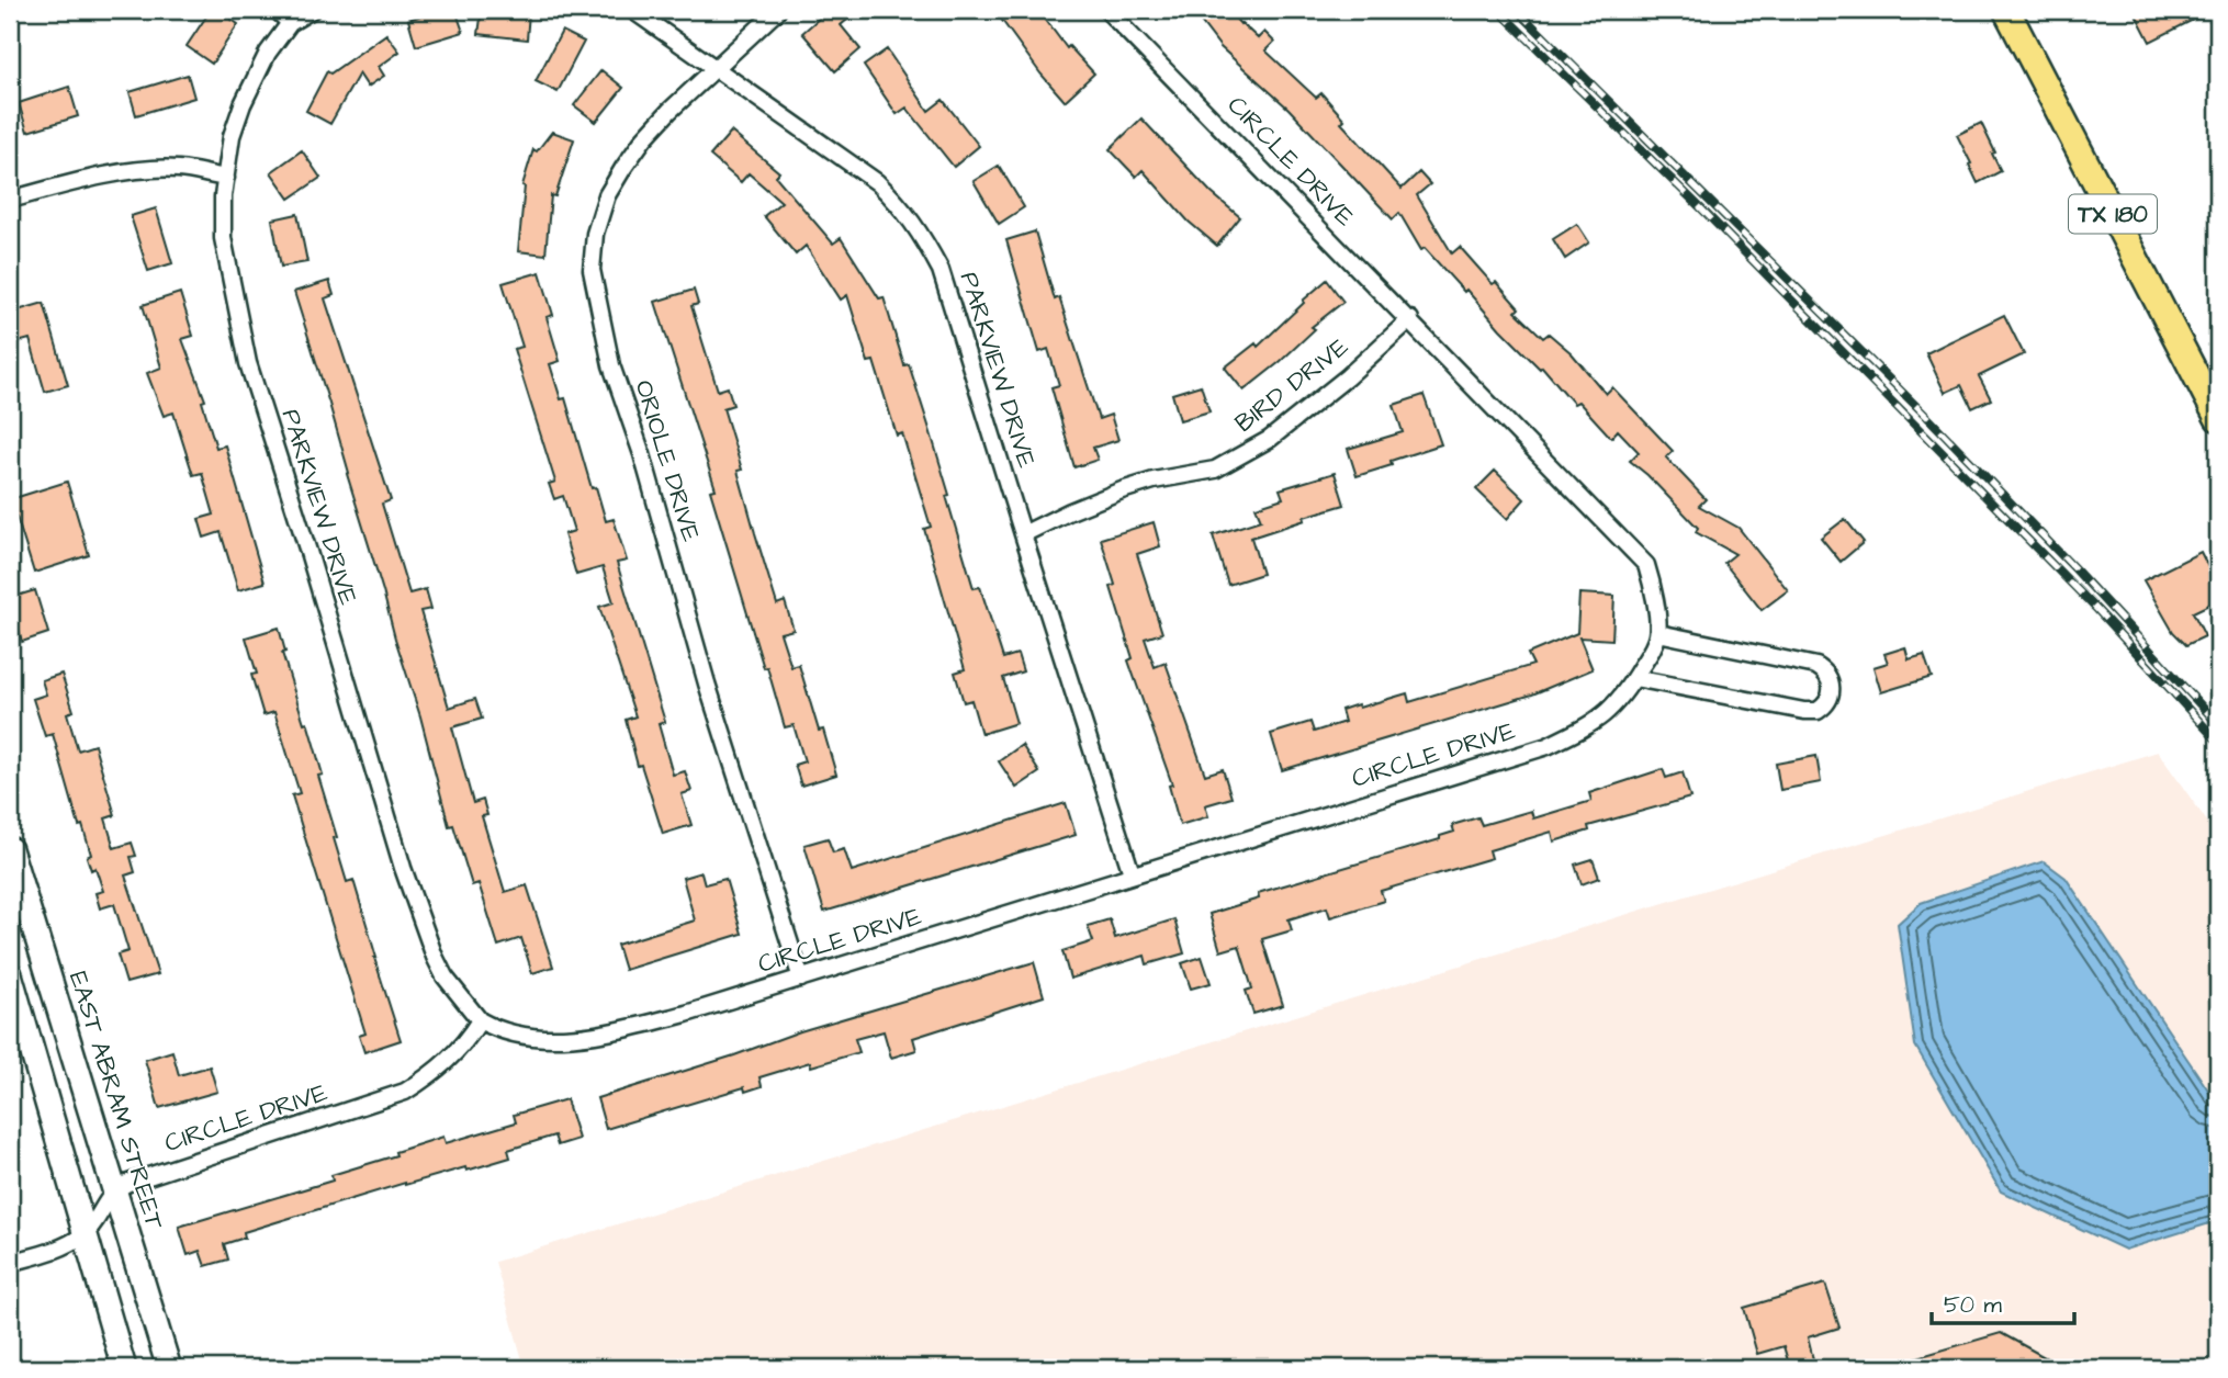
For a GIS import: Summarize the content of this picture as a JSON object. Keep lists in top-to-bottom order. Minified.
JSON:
{"streets":{"main road":["TX 180","EAST ABRAM STREET"],"street":["CIRCLE DRIVE","PARKVIEW DRIVE","BIRD DRIVE","ORIOLE DRIVE"]},"crossings":[["CIRCLE DRIVE","PARKVIEW DRIVE"],["CIRCLE DRIVE","BIRD DRIVE"],["CIRCLE DRIVE","ORIOLE DRIVE"],["CIRCLE DRIVE","EAST ABRAM STREET"],["PARKVIEW DRIVE","BIRD DRIVE"],["PARKVIEW DRIVE","ORIOLE DRIVE"]],"scale_bar":"50 m"}
